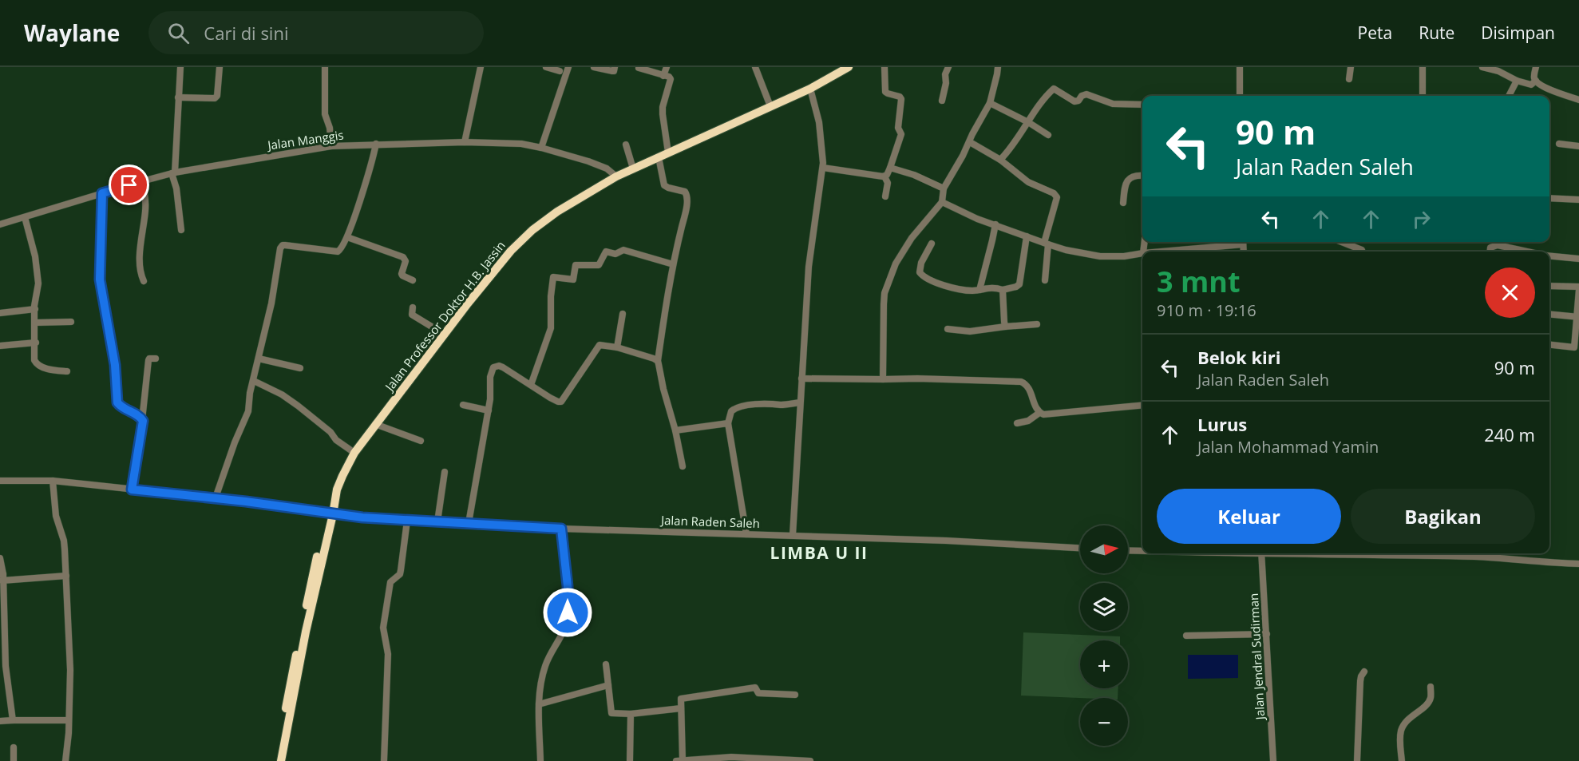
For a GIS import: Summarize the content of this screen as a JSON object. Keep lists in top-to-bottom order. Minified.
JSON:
{"streets":{"highway":["Jalan Professor Doktor H.B. Jassin"],"street":["Jalan Manggis","Jalan Raden Saleh","Jalan Jendral Sudirman"]},"crossings":[["Jalan Manggis","Jalan Professor Doktor H.B. Jassin"],["Jalan Professor Doktor H.B. Jassin","Jalan Raden Saleh"]],"districts":["LIMBA U II"],"north":"right","page":{"header":"Waylane","search":"Cari di sini","nav":["Peta","Rute","Disimpan"],"turn":["90 m","Jalan Raden Saleh"],"heading":["3 mnt","910 m · 19:16"],"list":[{"name":"Belok kiri","note":"Jalan Raden Saleh","value":"90 m"},{"name":"Lurus","note":"Jalan Mohammad Yamin","value":"240 m"}],"buttons":["Keluar","Bagikan"],"map_buttons":["+","−"]}}
